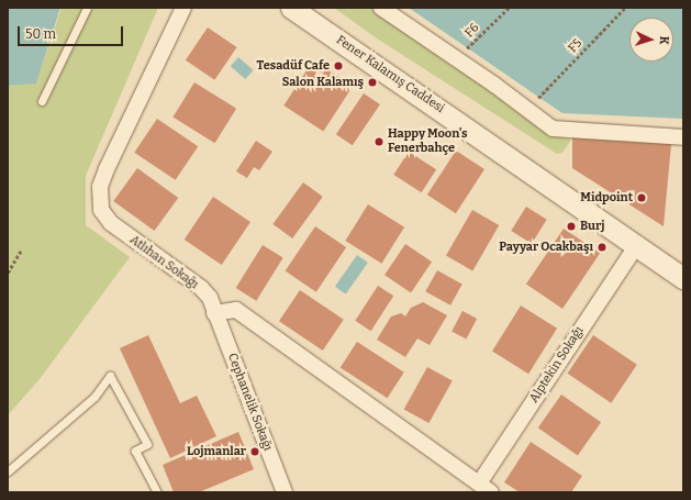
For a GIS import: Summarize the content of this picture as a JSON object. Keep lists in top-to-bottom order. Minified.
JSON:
{"streets":{"street":["Fener Kalamış Caddesi","Atlıhan Sokağı","Alptekin Sokağı","Cephanelik Sokağı"],"path":["F6","F5"]},"crossings":[["Fener Kalamış Caddesi","Alptekin Sokağı"],["Atlıhan Sokağı","Cephanelik Sokağı"]],"places":["Tesadüf Cafe","Salon Kalamış","Happy Moon's Fenerbahçe","Midpoint","Burj","Payyar Ocakbaşı","Lojmanlar"],"scale_bar":"50 m","north":"right"}
